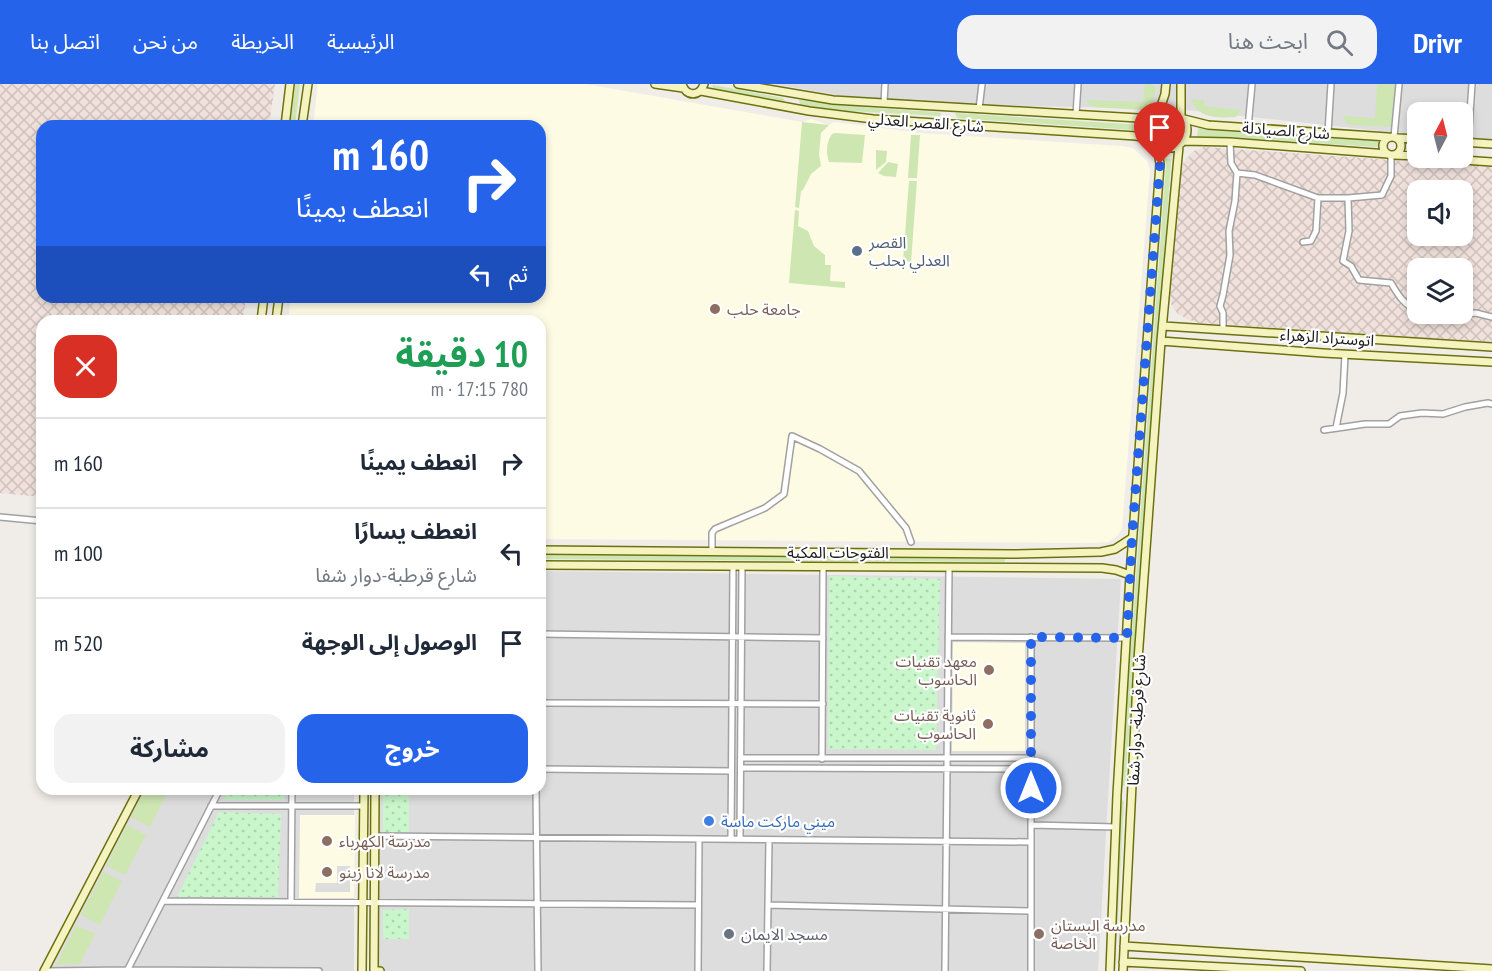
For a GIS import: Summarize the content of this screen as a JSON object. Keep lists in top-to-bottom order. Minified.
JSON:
{"streets":{"street":["شارع القصر العدلي","شارع الصيادلة","اتوستراد الزهراء","الفتوحات المكية","شارع قرطبة- دوار شفا"]},"crossings":[["شارع القصر العدلي","شارع الصيادلة"],["شارع القصر العدلي","شارع قرطبة- دوار شفا"],["شارع الصيادلة","شارع قرطبة- دوار شفا"],["اتوستراد الزهراء","شارع قرطبة- دوار شفا"]],"places":["القصر العدلي بحلب","جامعة حلب","معهد تقنيات الحاسوب","ثانوية تقنيات الحاسوب","ميني ماركت ماسة","مدرسة الكهرباء","مدرسة لانا زينو","مسجد الايمان","مدرسة البستان الخاصة"],"north":"top","page":{"header":"Drivr","search":"ابحث هنا","nav":["الرئيسية","الخريطة","من نحن","اتصل بنا"],"turn":["160 m","انعطف يمينًا"],"then":"ثم","heading":["10 دقيقة","780 m · 17:15"],"list":[{"name":"انعطف يمينًا","value":"160 m"},{"name":"انعطف يسارًا","note":"شارع قرطبة-دوار شفا","value":"100 m"},{"name":"الوصول إلى الوجهة","value":"520 m"}],"buttons":["خروج","مشاركة"]}}
